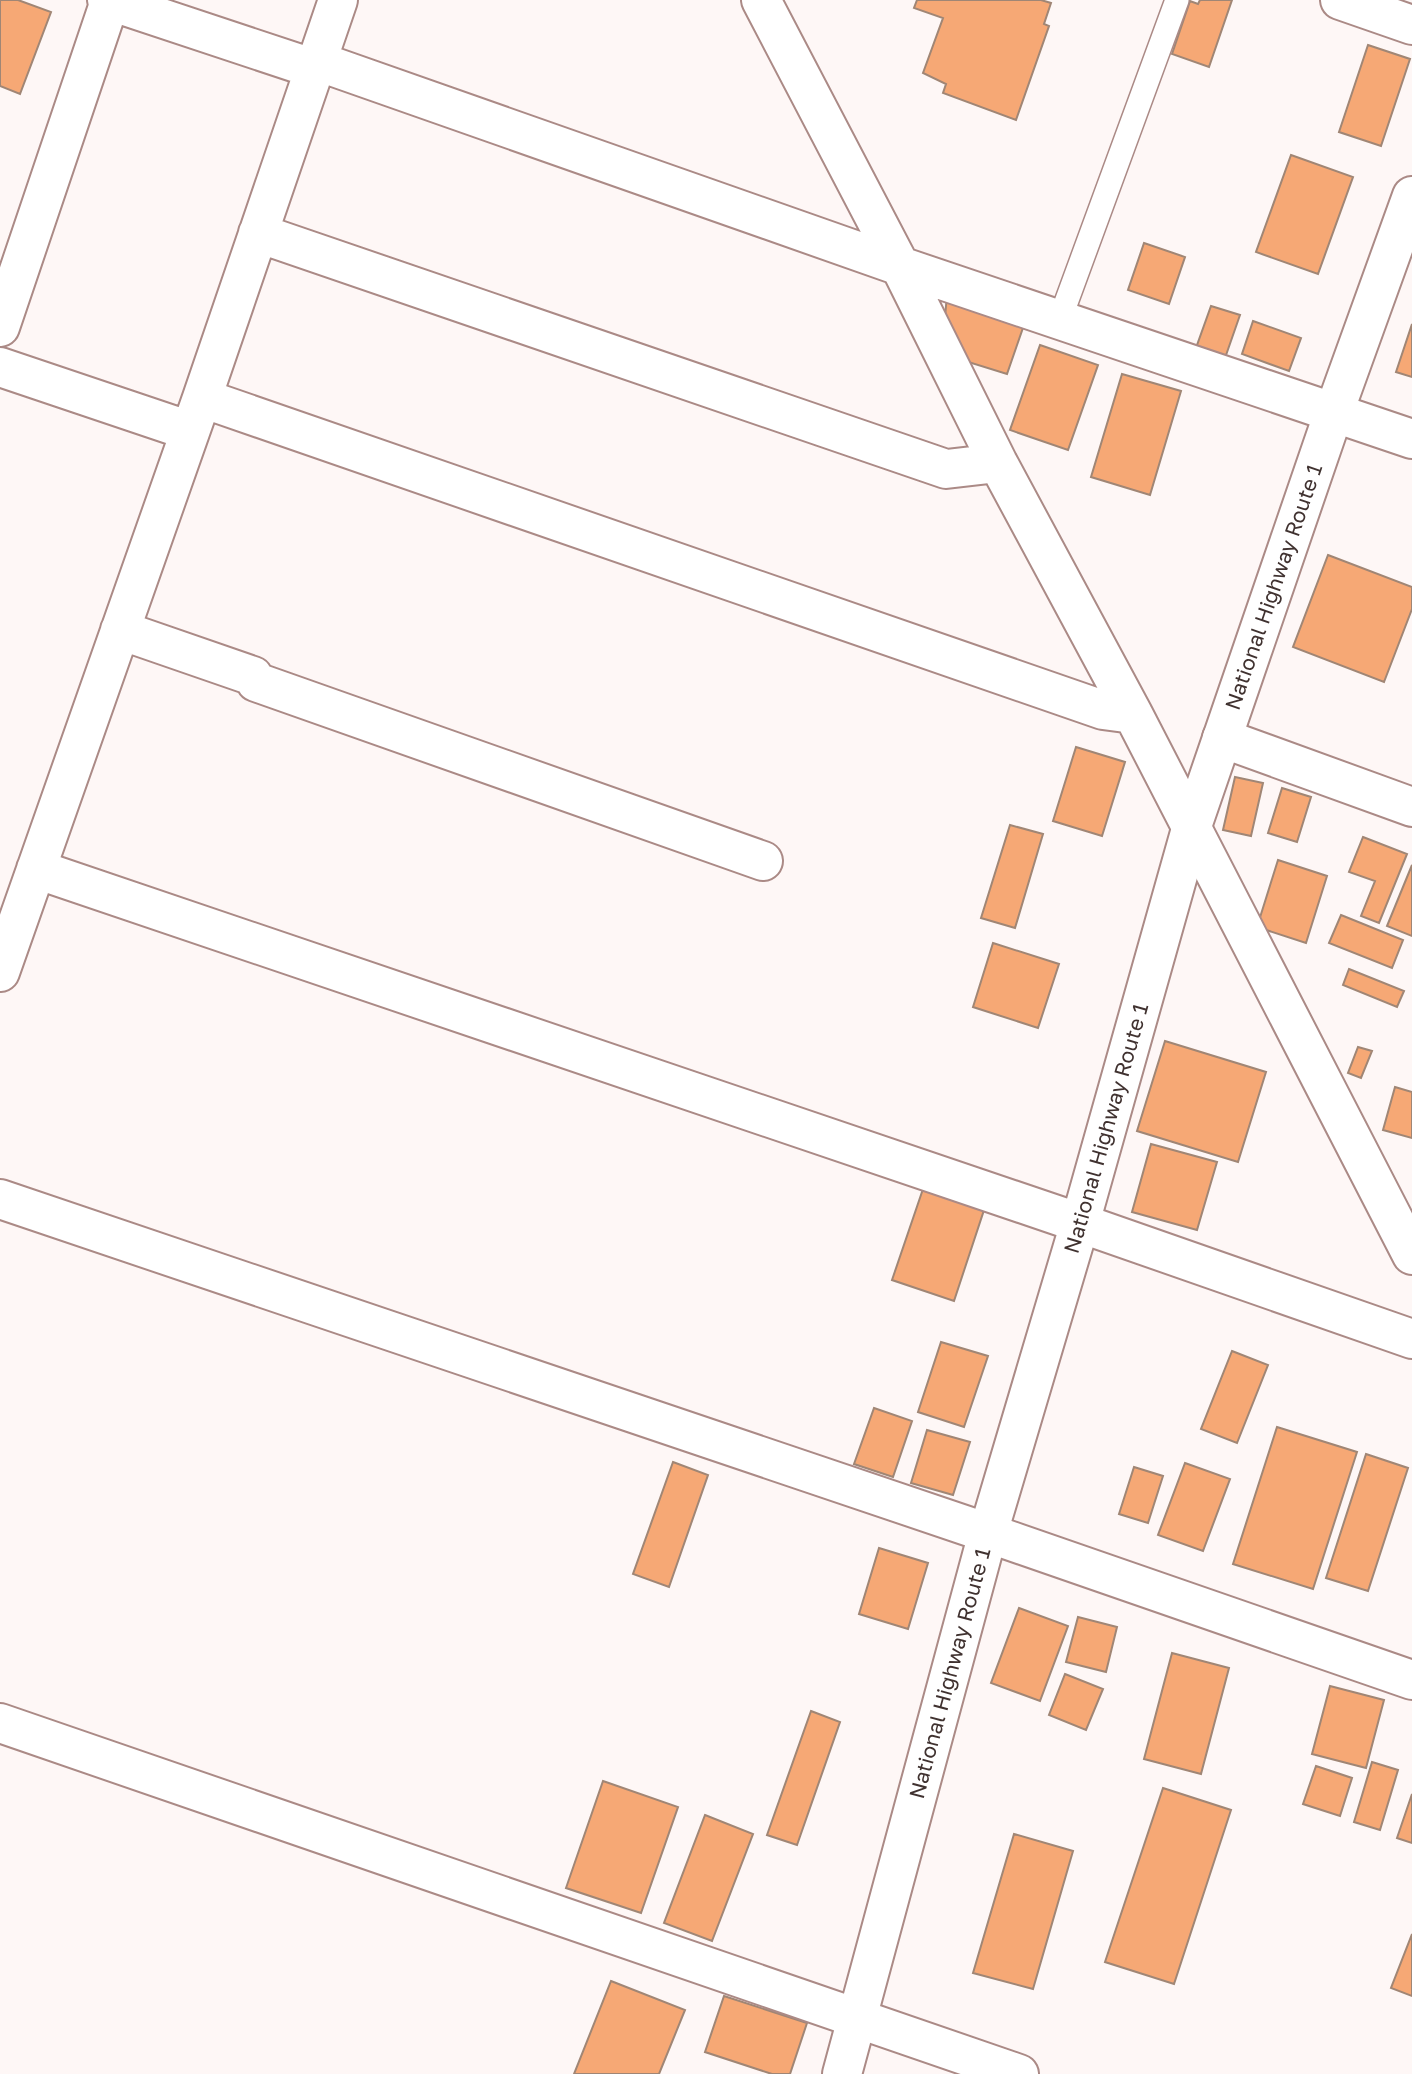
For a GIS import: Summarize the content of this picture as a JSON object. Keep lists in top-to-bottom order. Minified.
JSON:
{"streets":{"main road":["National Highway Route 1"]}}
